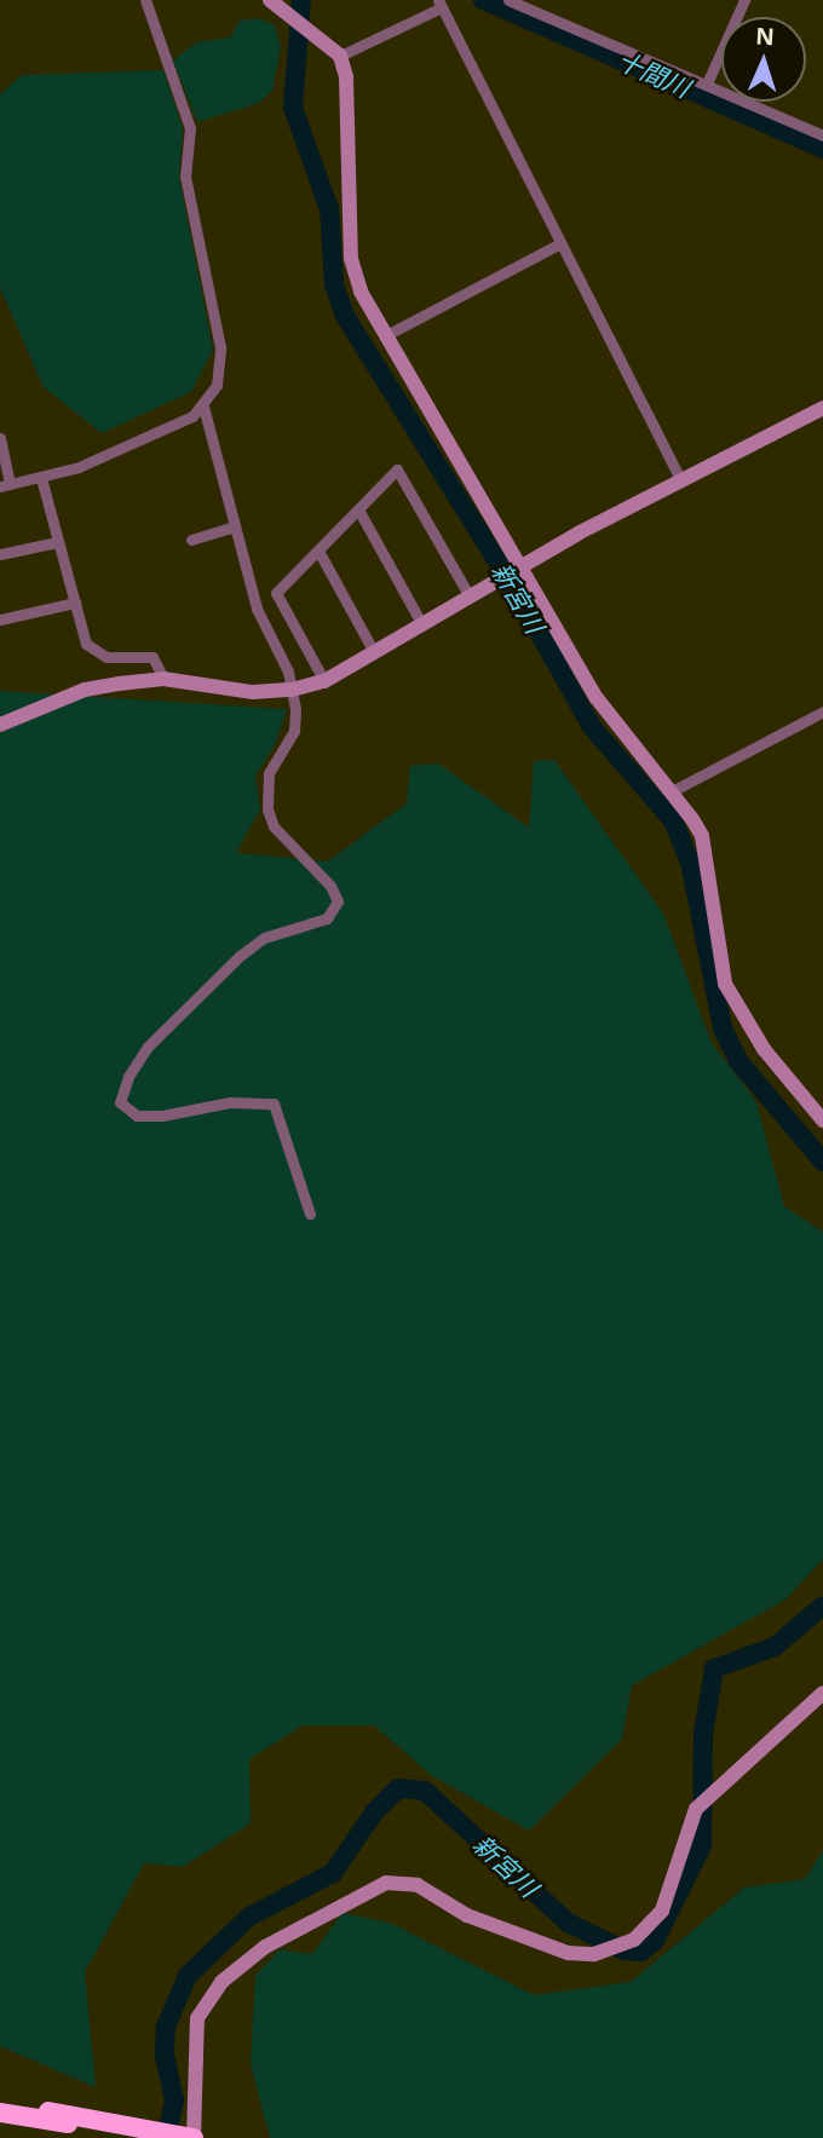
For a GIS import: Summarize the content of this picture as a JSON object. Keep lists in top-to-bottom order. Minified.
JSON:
{"water":["十間川","新宮川"],"north":"top"}
